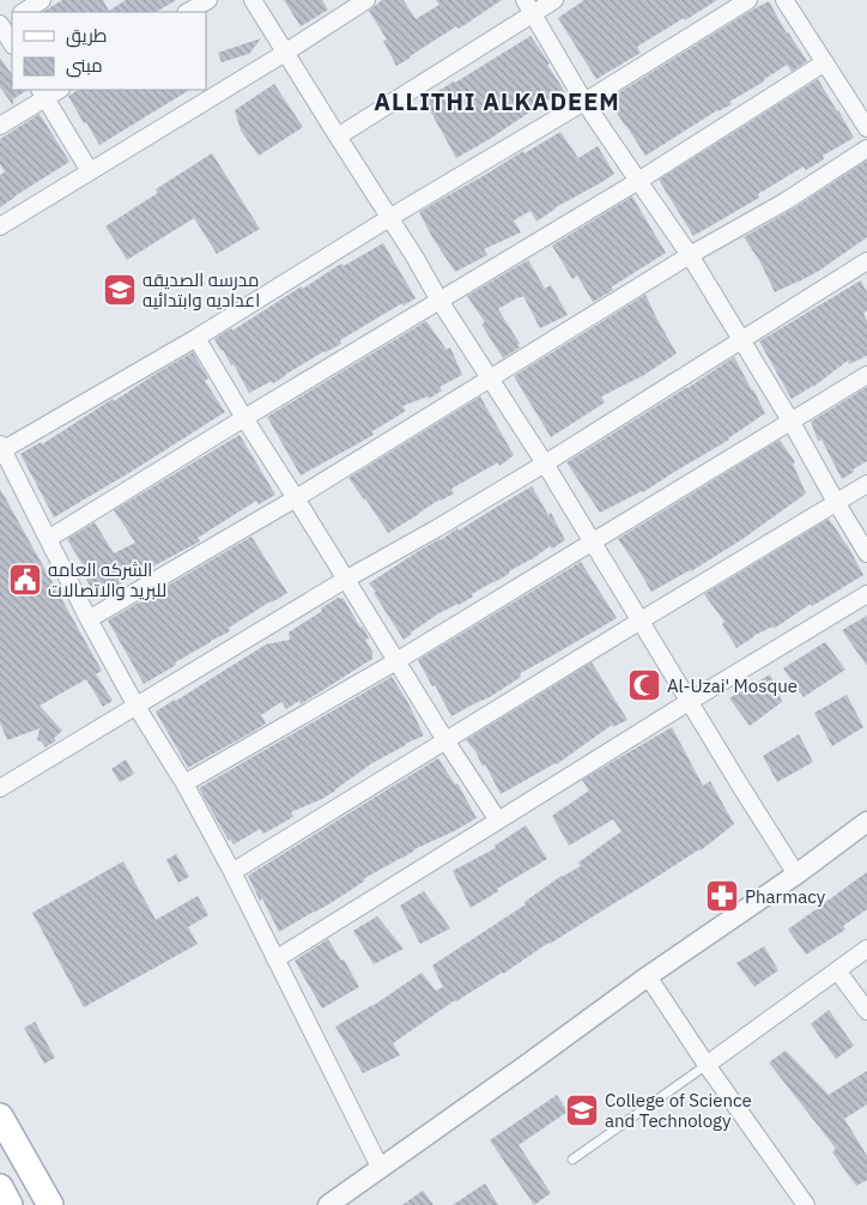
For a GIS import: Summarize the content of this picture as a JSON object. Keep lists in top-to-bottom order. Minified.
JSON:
{"districts":["ALLITHI ALKADEEM"],"places":{"school or university":["مدرسه الصديقه اعداديه وابتدائيه","College of Science and Technology"],"public building":["الشركه العامه للبريد والاتصالات"],"mosque":["Al-Uzai' Mosque"],"pharmacy":["Pharmacy"]},"legend":["طريق","مبنى"]}
